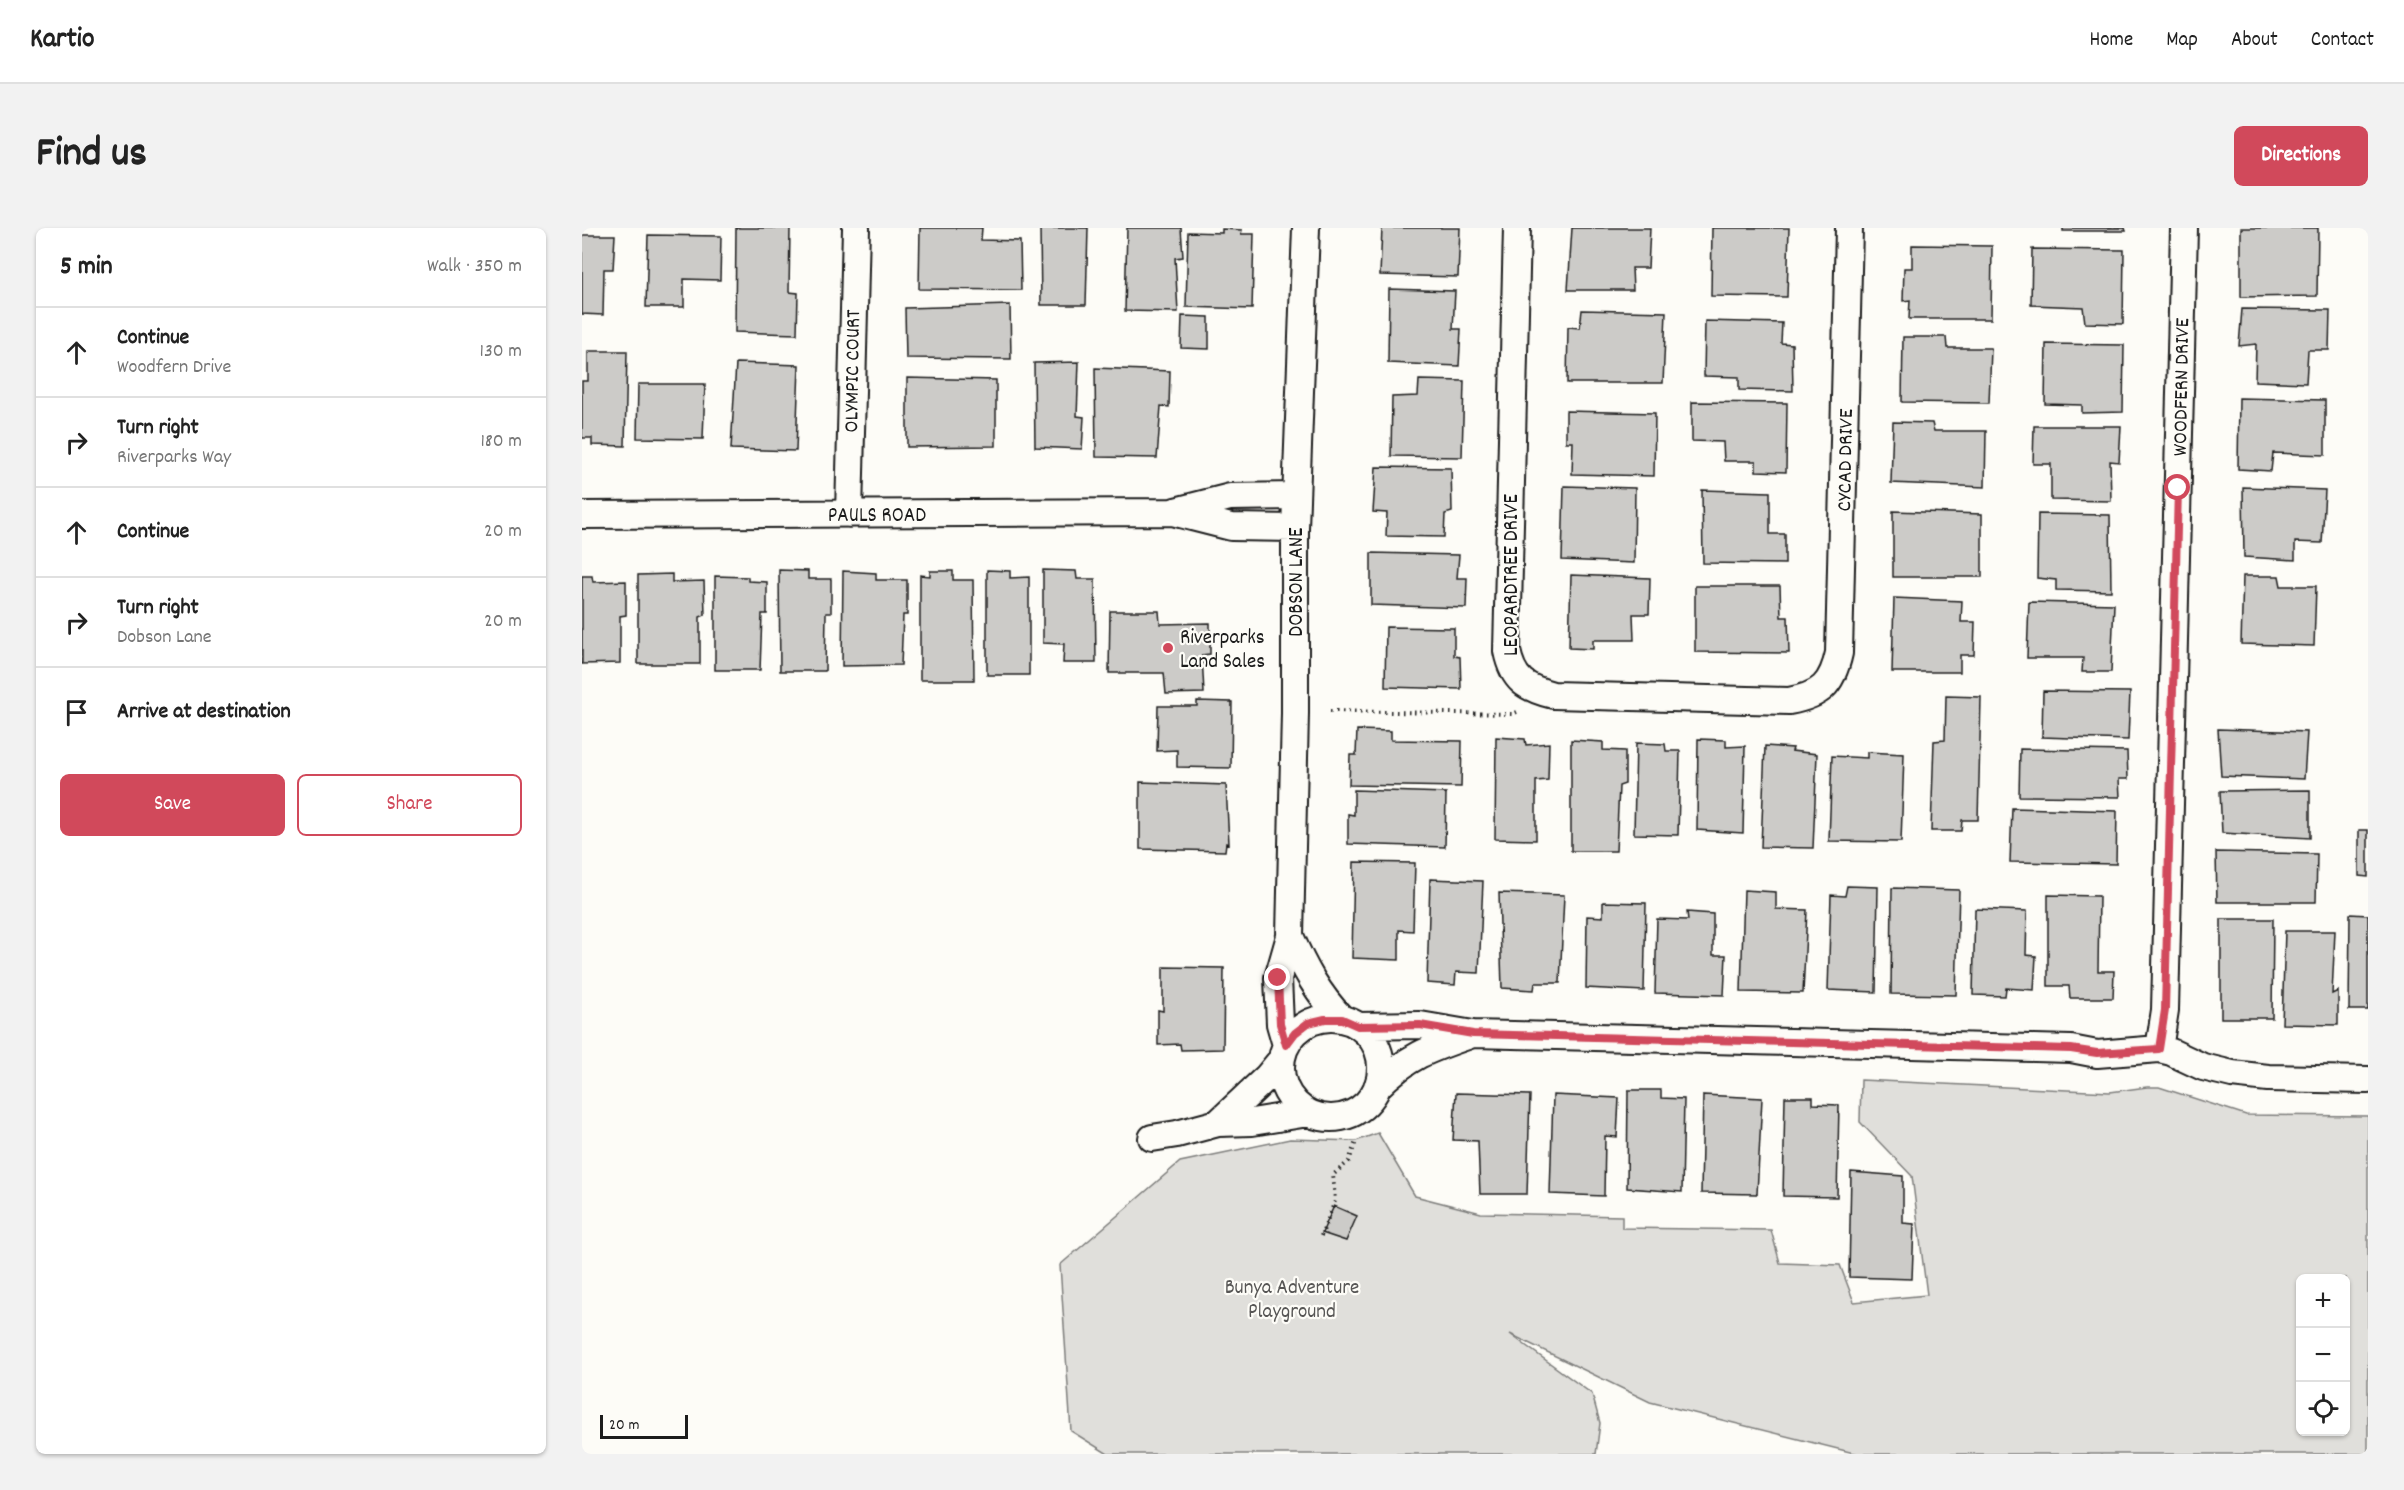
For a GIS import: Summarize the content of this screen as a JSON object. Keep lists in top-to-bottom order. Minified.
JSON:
{"streets":{"street":["OLYMPIC COURT","WOODFERN DRIVE","CYCAD DRIVE","PAULS ROAD","LEOPARDTREE DRIVE","DOBSON LANE"]},"crossings":[["OLYMPIC COURT","PAULS ROAD"],["CYCAD DRIVE","LEOPARDTREE DRIVE"],["PAULS ROAD","DOBSON LANE"]],"parks":["Bunya Adventure Playground"],"places":["Riverparks Land Sales"],"scale_bar":"20 m","page":{"header":"Kartio","nav":["Home","Map","About","Contact"],"title":"Find us","buttons":["Directions",["Save","Share"]],"heading":["5 min","Walk · 350 m"],"list":[["Continue","Woodfern Drive","130 m"],["Turn right","Riverparks Way","180 m"],["Continue","20 m"],["Turn right","Dobson Lane","20 m"],"Arrive at destination"],"map_buttons":["+","−"],"scale":"20 m"}}
